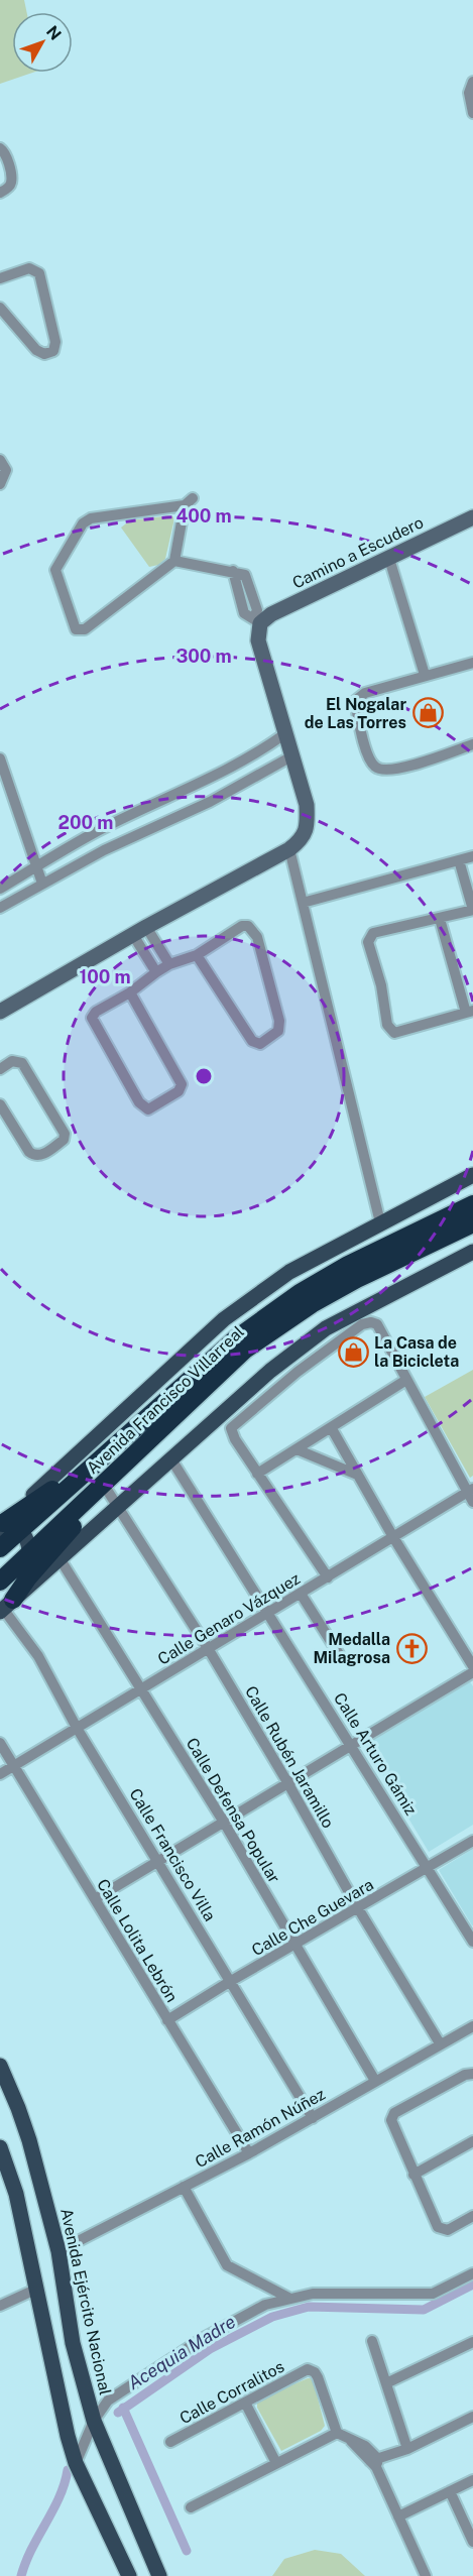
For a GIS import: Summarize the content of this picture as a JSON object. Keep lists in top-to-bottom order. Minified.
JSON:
{"streets":{"highway":["Avenida Francisco Villarreal"],"main road":["Avenida Ejército Nacional"],"street":["Camino a Escudero","Calle Genaro Vázquez","Calle Arturo Gámiz","Calle Rubén Jaramillo","Calle Defensa Popular","Calle Francisco Villa","Calle Che Guevara","Calle Lolita Lebrón","Calle Ramón Núñez","Calle Corralitos"]},"crossings":[["Calle Genaro Vázquez","Calle Arturo Gámiz"],["Calle Genaro Vázquez","Calle Rubén Jaramillo"],["Calle Genaro Vázquez","Calle Defensa Popular"],["Calle Genaro Vázquez","Calle Francisco Villa"],["Calle Genaro Vázquez","Calle Lolita Lebrón"],["Calle Arturo Gámiz","Calle Che Guevara"],["Calle Rubén Jaramillo","Calle Che Guevara"],["Calle Rubén Jaramillo","Calle Ramón Núñez"],["Calle Defensa Popular","Calle Che Guevara"],["Calle Defensa Popular","Calle Ramón Núñez"],["Calle Francisco Villa","Calle Che Guevara"],["Calle Francisco Villa","Calle Ramón Núñez"],["Calle Che Guevara","Calle Lolita Lebrón"],["Calle Lolita Lebrón","Calle Ramón Núñez"],["Calle Ramón Núñez","Avenida Ejército Nacional"]],"water":["Acequia Madre"],"places":{"shop":["El Nogalar de Las Torres","La Casa de la Bicicleta"],"church":["Medalla Milagrosa"]},"north":"top right","rings":["400 m","300 m","200 m","100 m"]}
